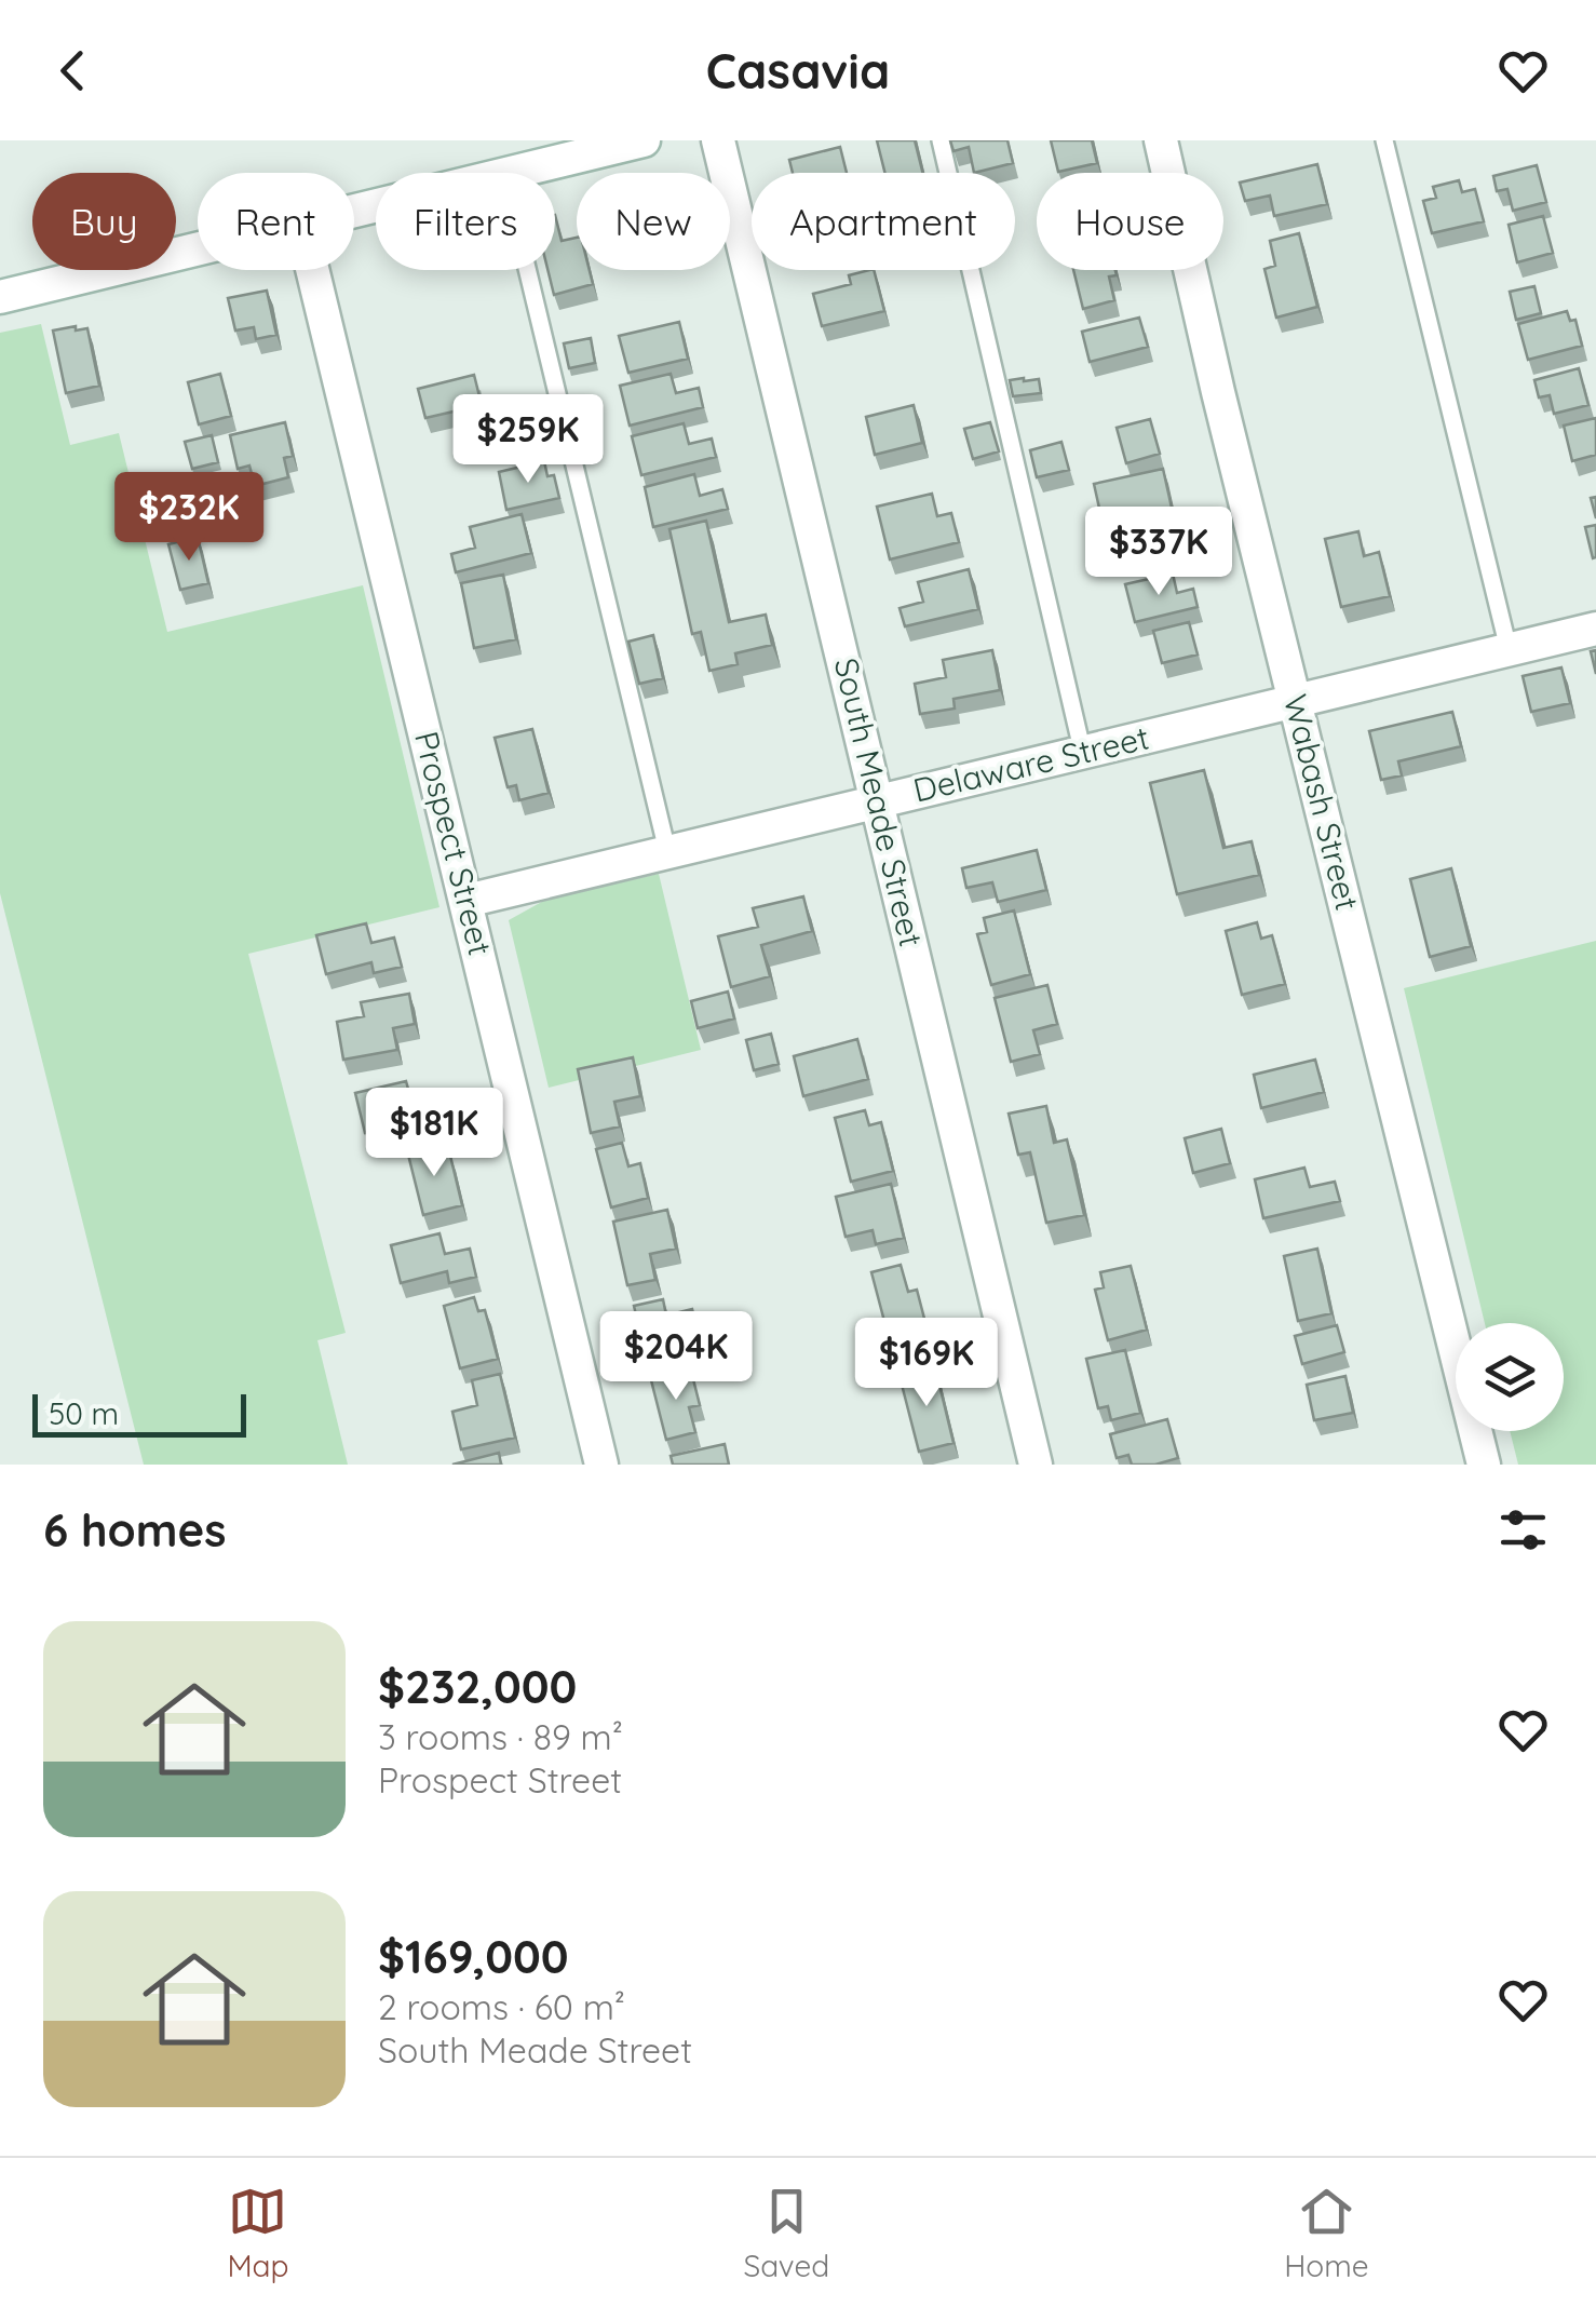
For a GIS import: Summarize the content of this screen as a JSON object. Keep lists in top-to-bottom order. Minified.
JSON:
{"streets":{"street":["Delaware Street","South Meade Street","Wabash Street","Prospect Street"]},"crossings":[["Delaware Street","South Meade Street"],["Delaware Street","Wabash Street"],["Delaware Street","Prospect Street"]],"scale_bar":"50 m","page":{"header":"Casavia","chip":["Buy","Rent","Filters","New","Apartment","House"],"price":["$259K","$232K","$337K","$181K","$204K","$169K"],"scale":"50 m","heading":"6 homes","list":[{"name":"$232,000","note":"3 rooms · 89 m² · Prospect Street"},{"name":"$169,000","note":"2 rooms · 60 m² · South Meade Street"}],"tabs":["Map","Saved","Home"]}}
